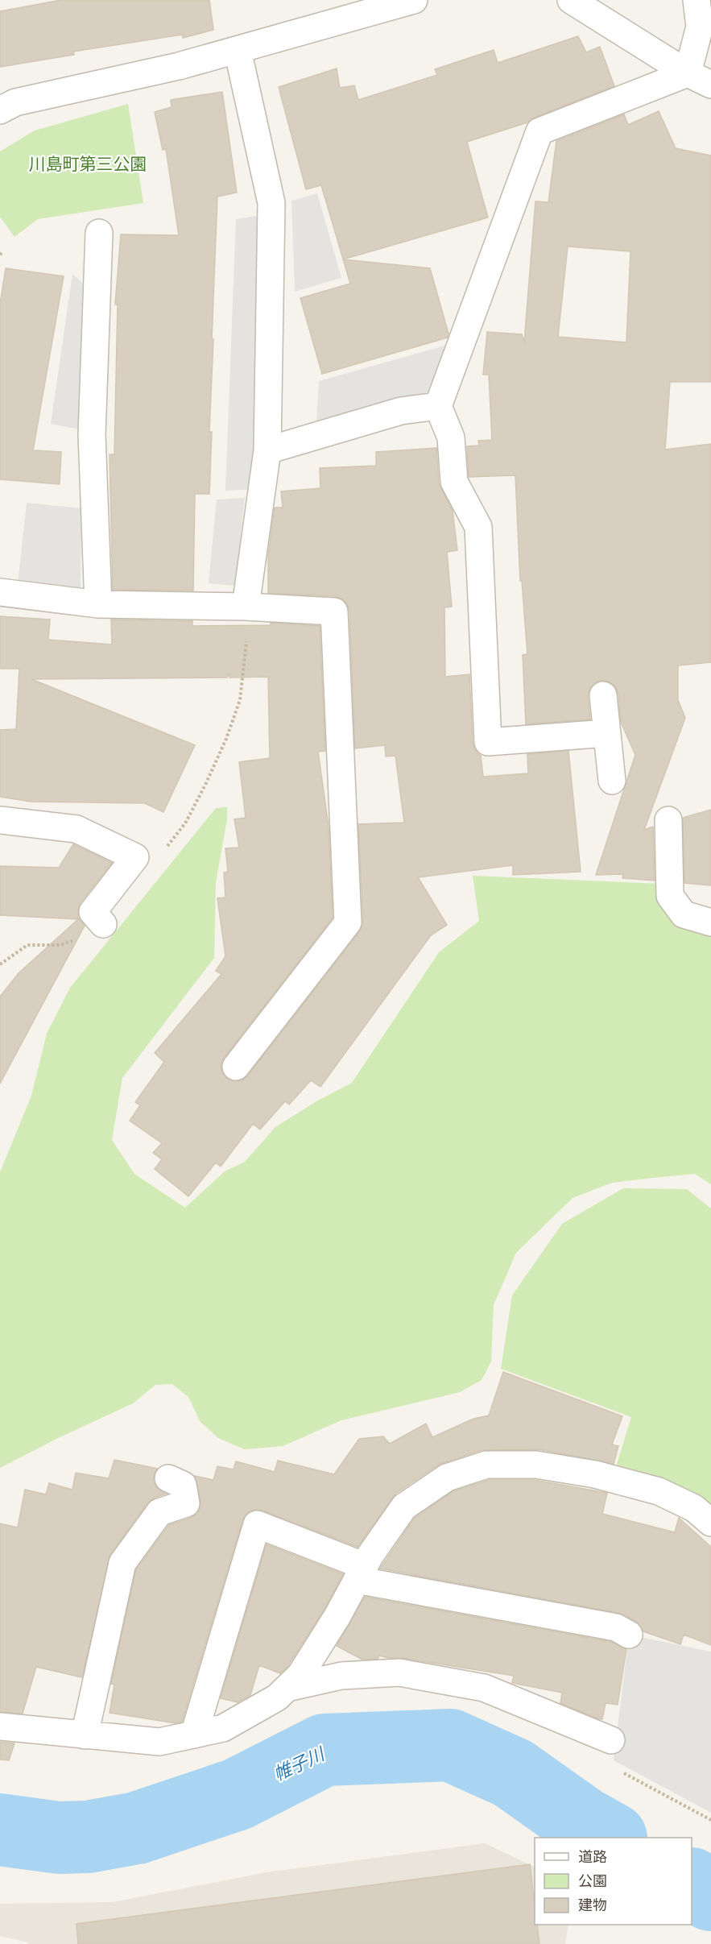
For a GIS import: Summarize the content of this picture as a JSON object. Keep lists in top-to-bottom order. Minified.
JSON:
{"water":["帷子川"],"parks":["川島町第三公園"],"legend":["道路","公園","建物"]}
